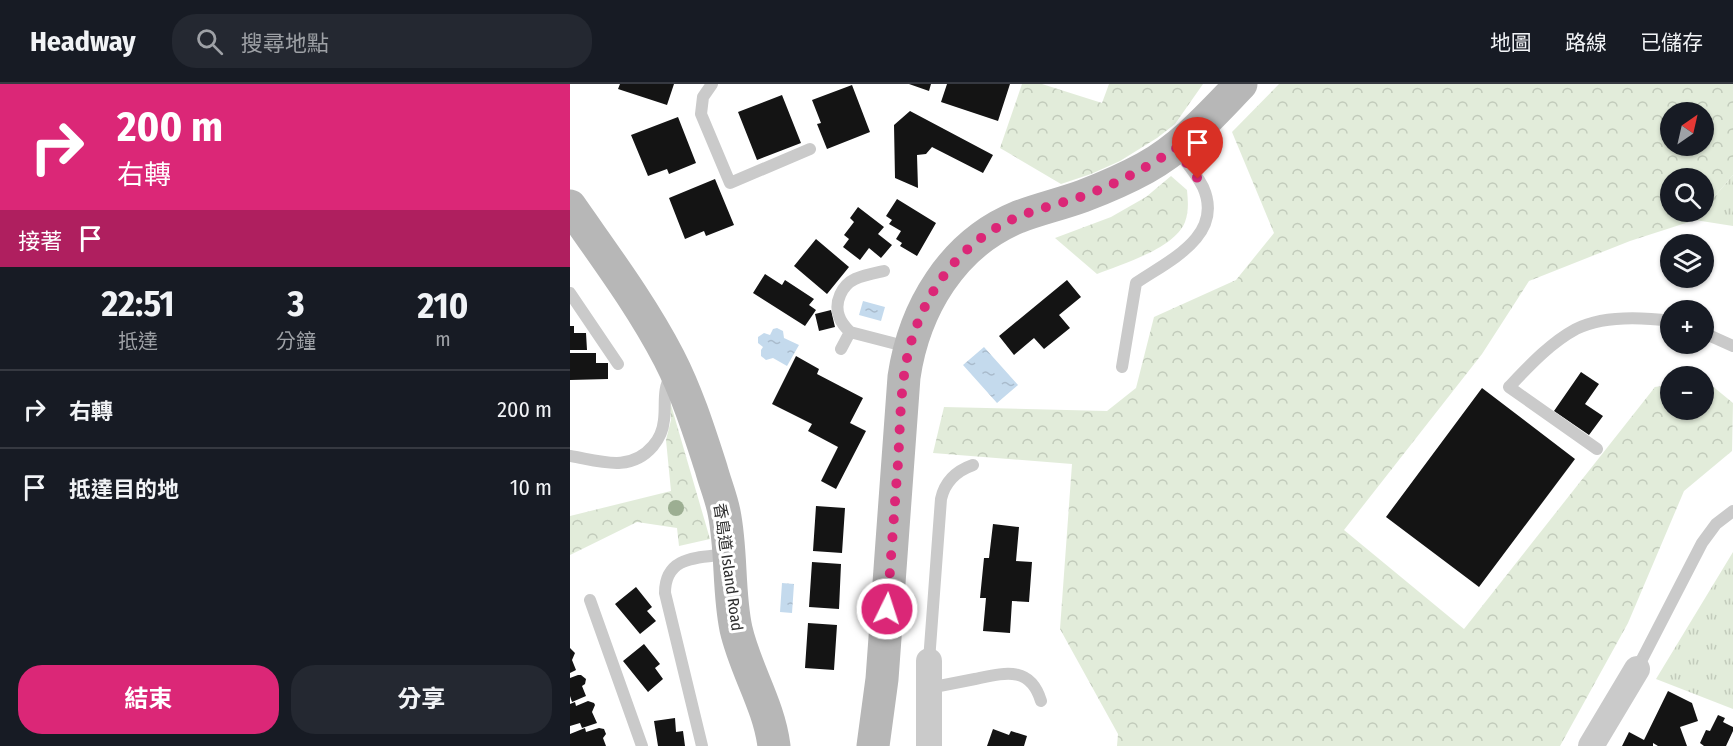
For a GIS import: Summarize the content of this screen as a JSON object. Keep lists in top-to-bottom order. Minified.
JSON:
{"streets":{"main road":["香島道 Island Road"]},"north":"top right","page":{"header":"Headway","search":"搜尋地點","nav":["地圖","路線","已儲存"],"turn":["200 m","右轉"],"map_buttons":["+","−"],"then":"接著","eta":["22:51","抵達","3","分鐘","210","m"],"list":[{"name":"右轉","value":"200 m"},{"name":"抵達目的地","value":"10 m"}],"buttons":["結束","分享"]}}
